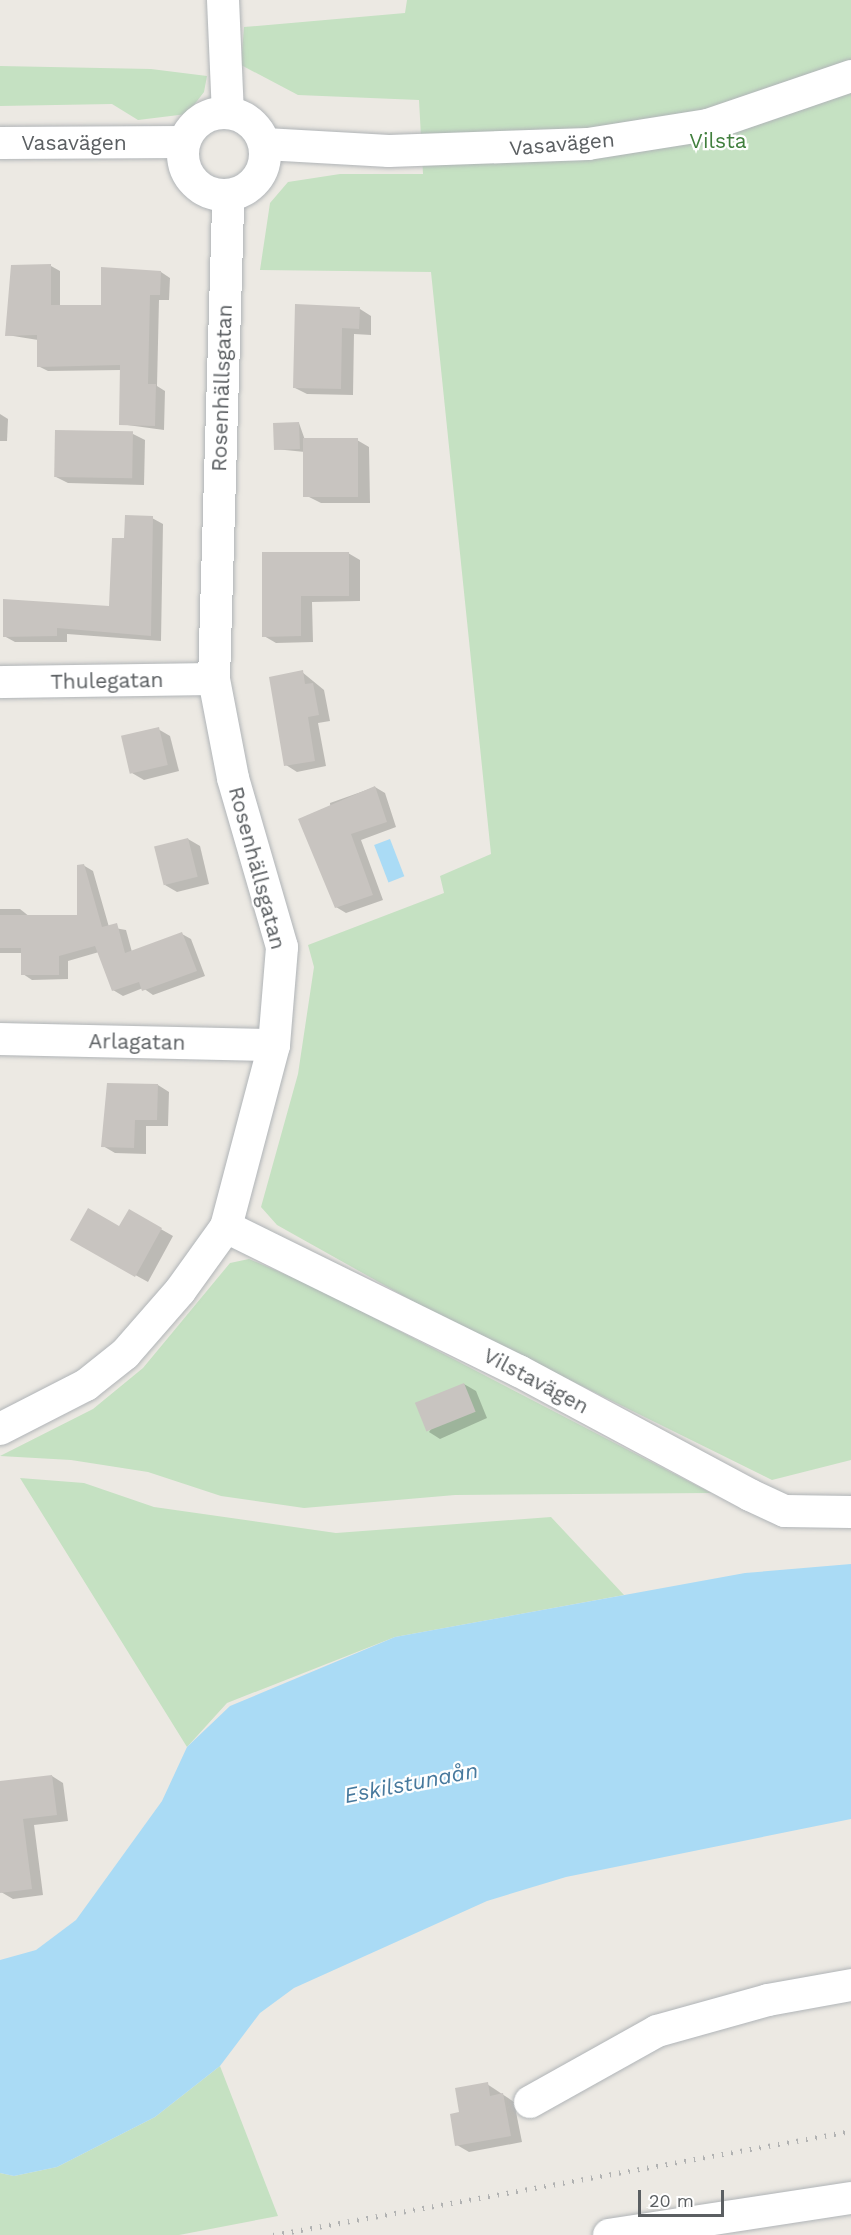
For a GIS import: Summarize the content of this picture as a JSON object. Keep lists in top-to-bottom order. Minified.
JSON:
{"streets":{"street":["Vasavägen","Rosenhällsgatan","Thulegatan","Arlagatan","Vilstavägen"]},"crossings":[["Vasavägen","Rosenhällsgatan"],["Rosenhällsgatan","Thulegatan"],["Rosenhällsgatan","Arlagatan"],["Rosenhällsgatan","Vilstavägen"]],"water":["Eskilstunaån"],"parks":["Vilsta"],"scale_bar":"20 m"}
